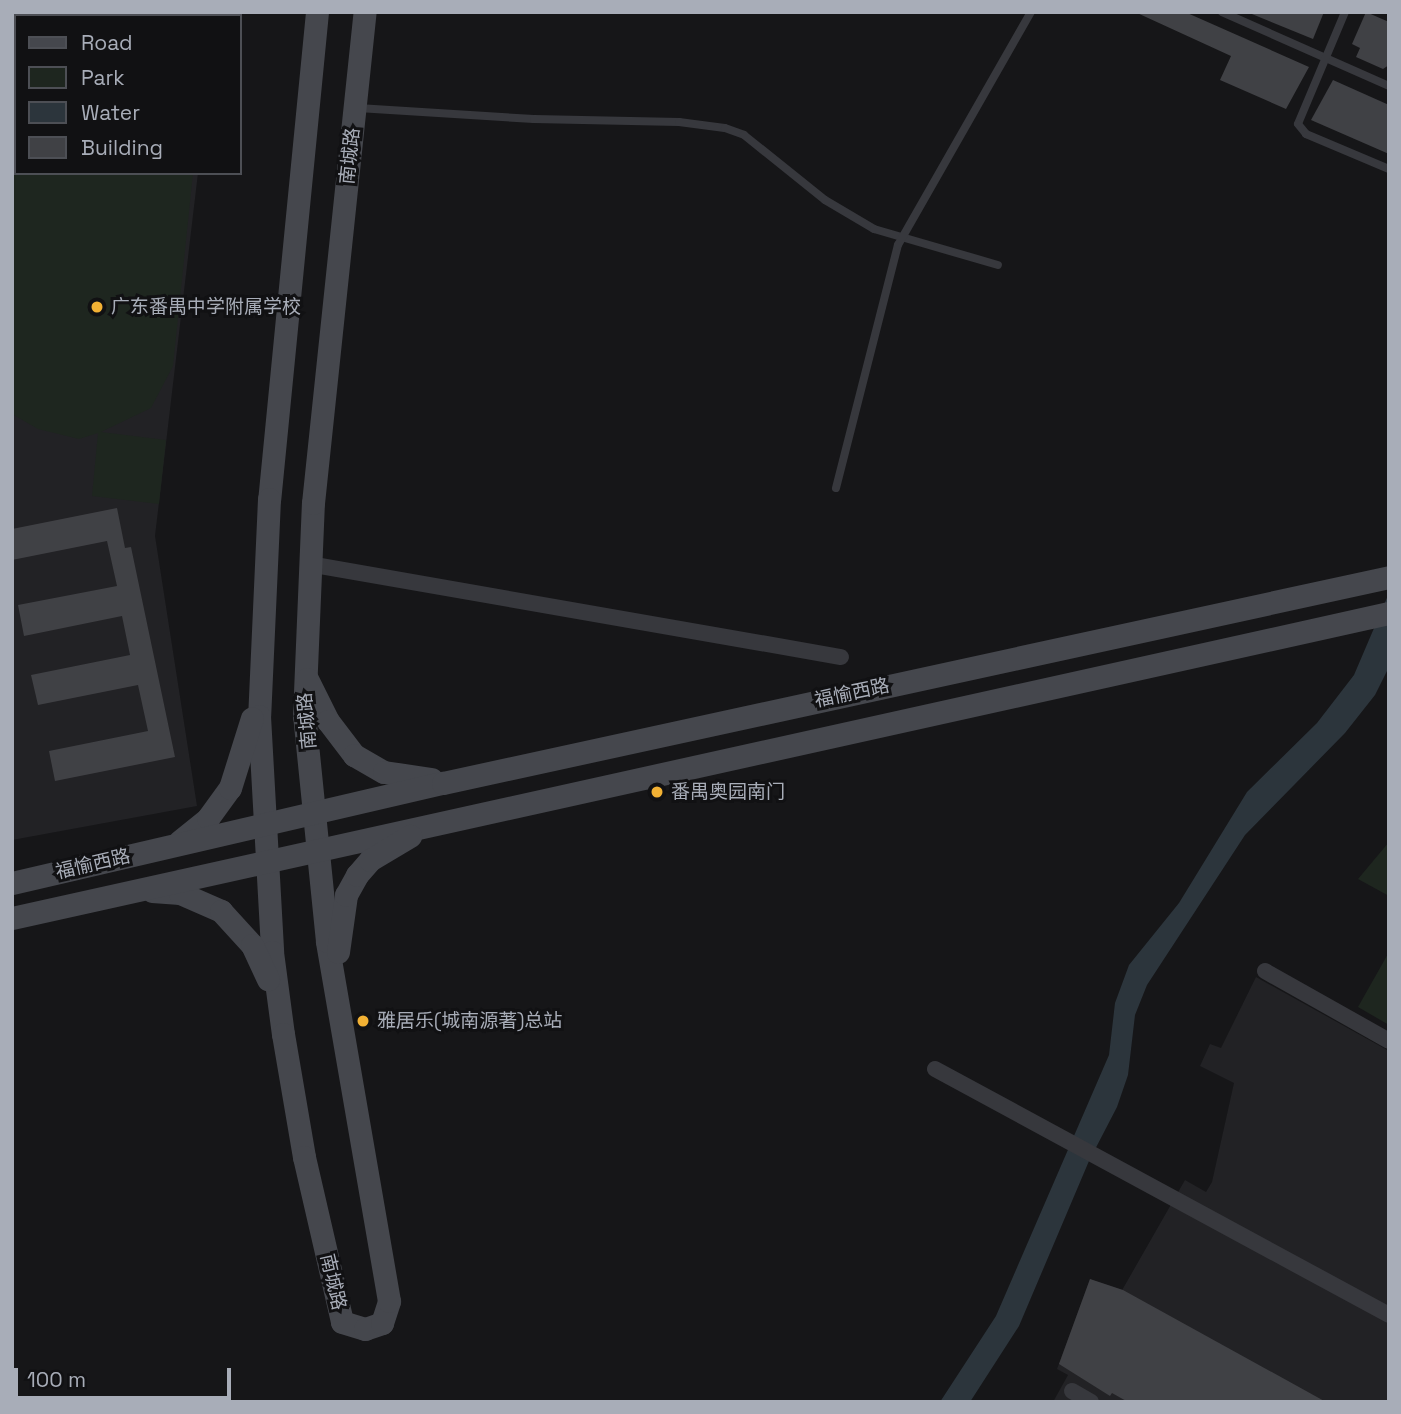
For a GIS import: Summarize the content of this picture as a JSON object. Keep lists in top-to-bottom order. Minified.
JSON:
{"streets":{"street":["南城路","福愉西路"]},"crossings":[["南城路","福愉西路"]],"places":["广东番禺中学附属学校","番禺奥园南门","雅居乐(城南源著)总站"],"legend":["Road","Park","Water","Building"],"scale_bar":"100 m"}
